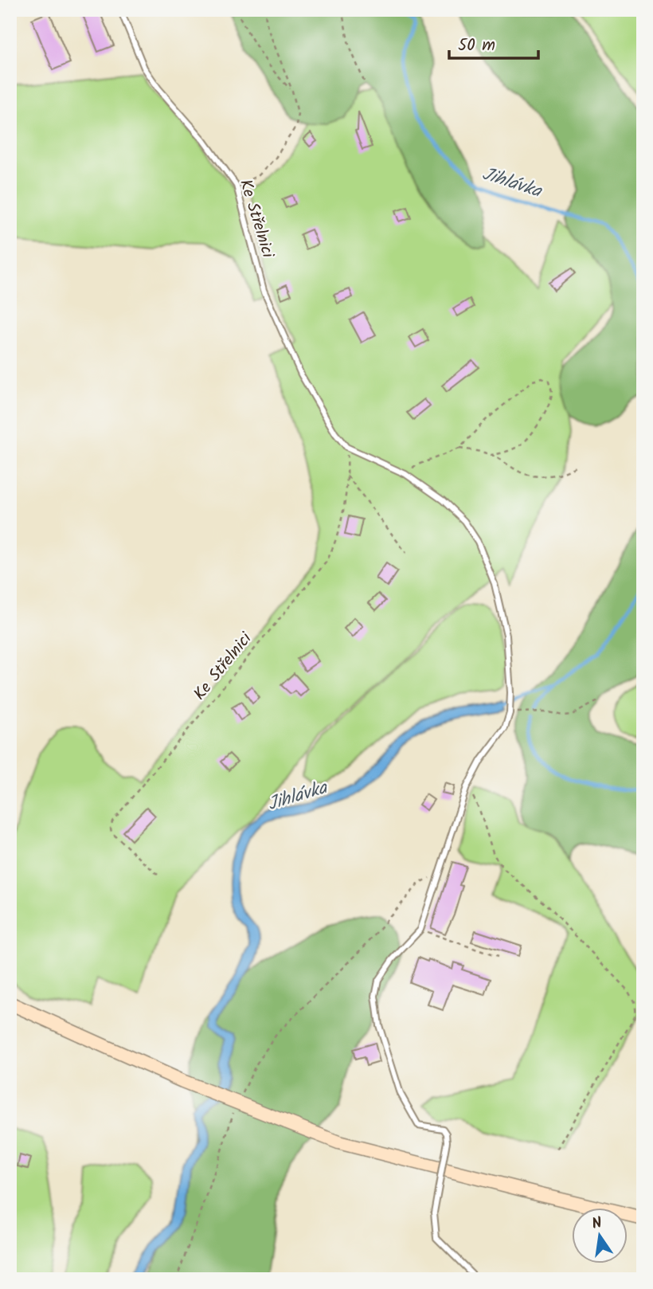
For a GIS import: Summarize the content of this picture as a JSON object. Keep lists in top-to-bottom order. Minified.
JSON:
{"streets":{"lane":["Ke Střelnici"]},"water":["Jihlávka"],"scale_bar":"50 m","north":"top"}
